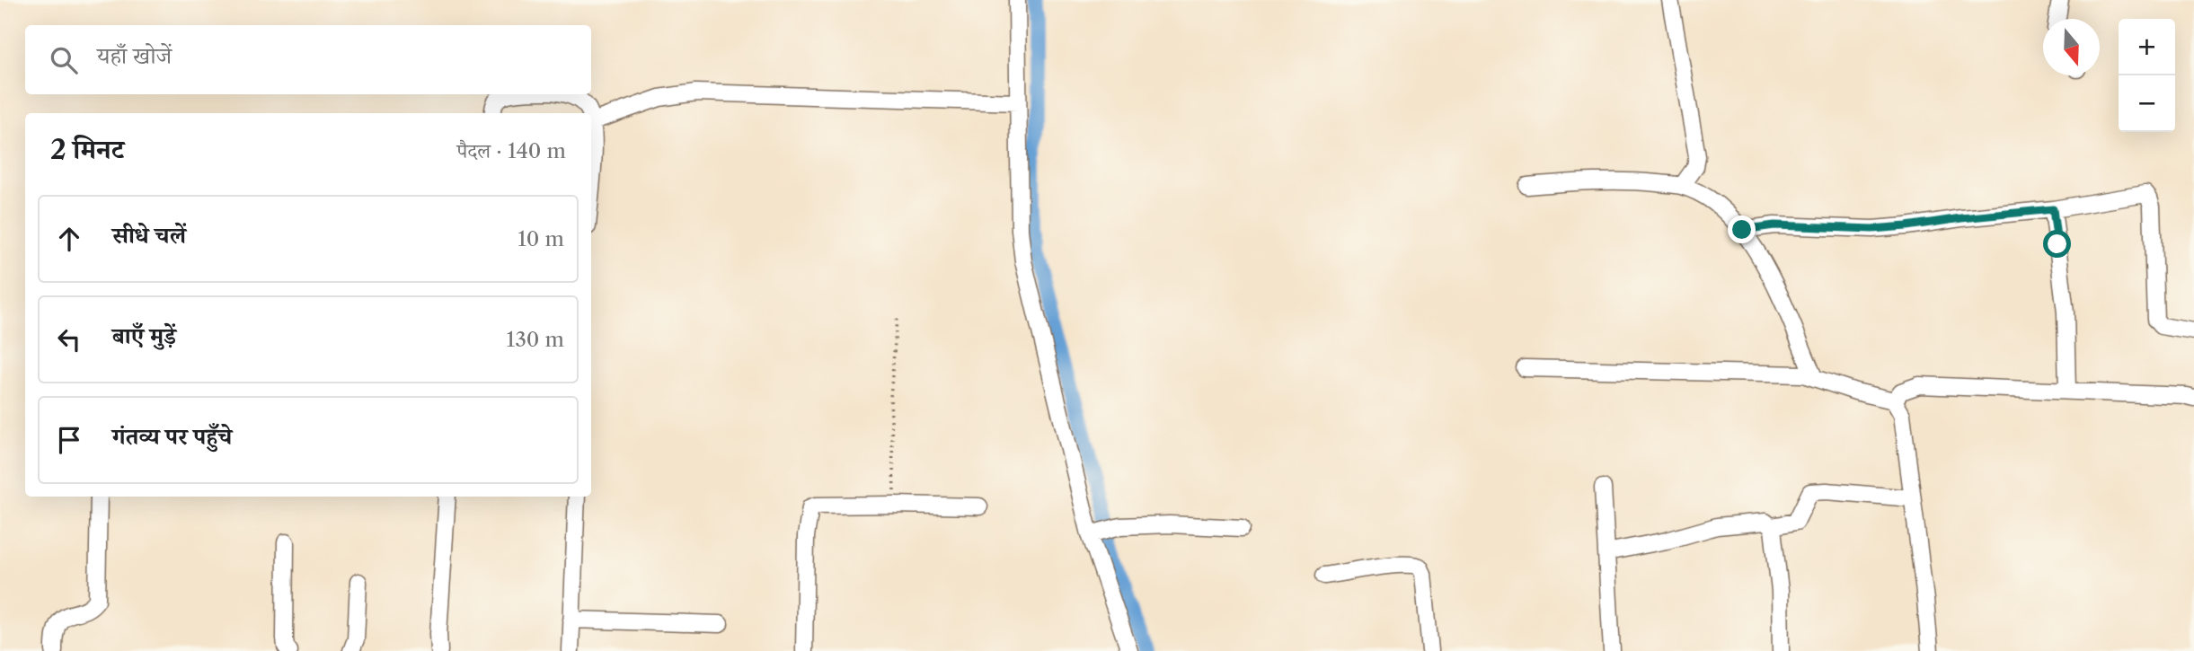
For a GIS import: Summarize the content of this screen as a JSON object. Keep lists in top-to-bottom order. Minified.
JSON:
{"north":"bottom","page":{"map_buttons":["+","−"],"search":"यहाँ खोजें","heading":["2 मिनट","पैदल · 140 m"],"list":[["सीधे चलें","10 m"],["बाएँ मुड़ें","130 m"],"गंतव्य पर पहुँचे"]}}
